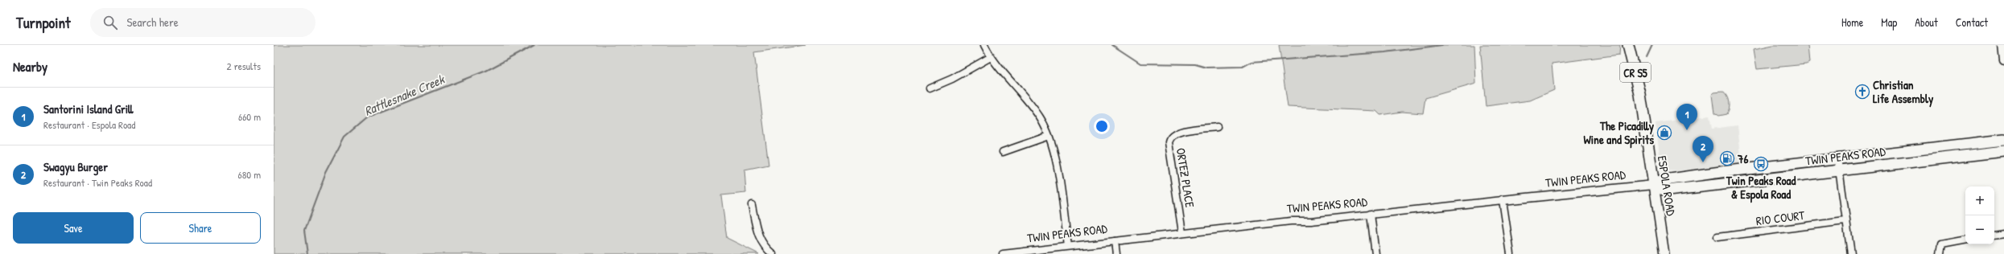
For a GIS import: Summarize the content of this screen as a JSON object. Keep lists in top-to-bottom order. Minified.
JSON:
{"streets":{"main road":["CR S5","TWIN PEAKS ROAD","ESPOLA ROAD"],"street":["ORTEZ PLACE","RIO COURT"]},"crossings":[["TWIN PEAKS ROAD","ORTEZ PLACE"],["TWIN PEAKS ROAD","ESPOLA ROAD"]],"water":["Rattlesnake Creek"],"places":{"church":["Christian Life Assembly"],"shop":["The Picadilly Wine and Spirits"],"fuel station":["76"],"bus stop":["Twin Peaks Road & Espola Road"]},"page":{"header":"Turnpoint","search":"Search here","nav":["Home","Map","About","Contact"],"heading":["Nearby","2 results"],"list":[{"mark":"1","name":"Santorini Island Grill","note":"Restaurant · Espola Road","value":"660 m"},{"mark":"2","name":"Swagyu Burger","note":"Restaurant · Twin Peaks Road","value":"680 m"}],"pins":["1","2"],"map_buttons":["+","−"],"buttons":["Save","Share"]}}
